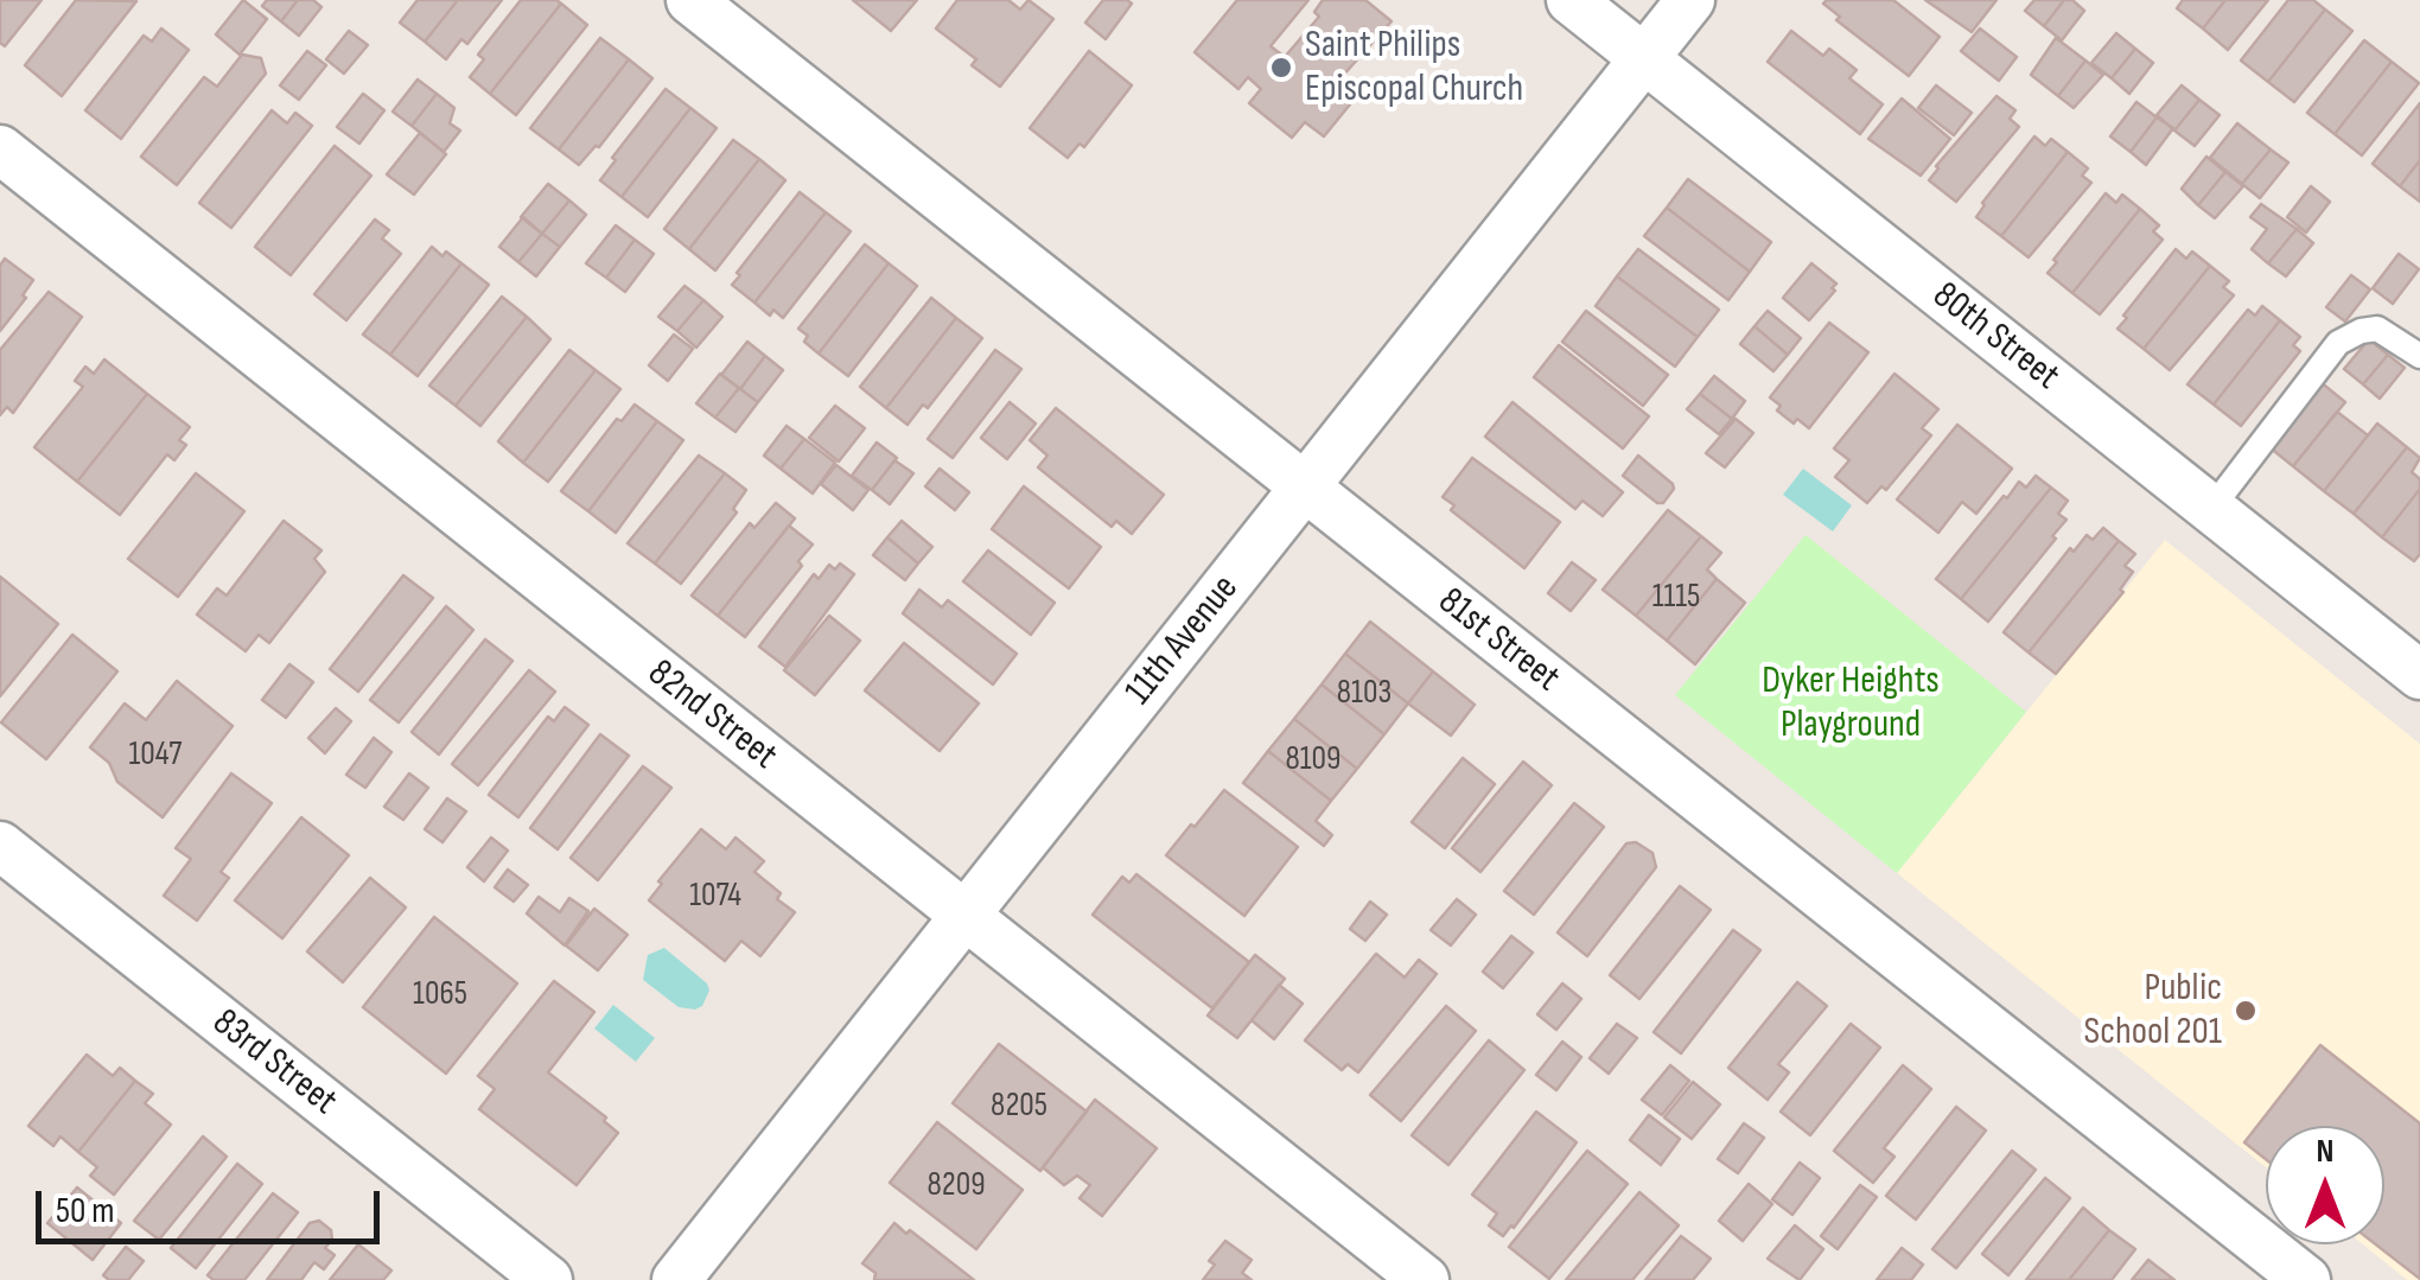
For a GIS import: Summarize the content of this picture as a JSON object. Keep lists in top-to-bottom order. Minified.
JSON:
{"streets":{"street":["80th Street","11th Avenue","81st Street","82nd Street","83rd Street"]},"crossings":[["80th Street","11th Avenue"],["11th Avenue","81st Street"],["11th Avenue","82nd Street"]],"parks":["Dyker Heights Playground"],"places":["Saint Philips Episcopal Church","Public School 201"],"house_numbers":["1115","8103","1047","8109","1074","1065","8205","8209"],"scale_bar":"50 m","north":"top"}
